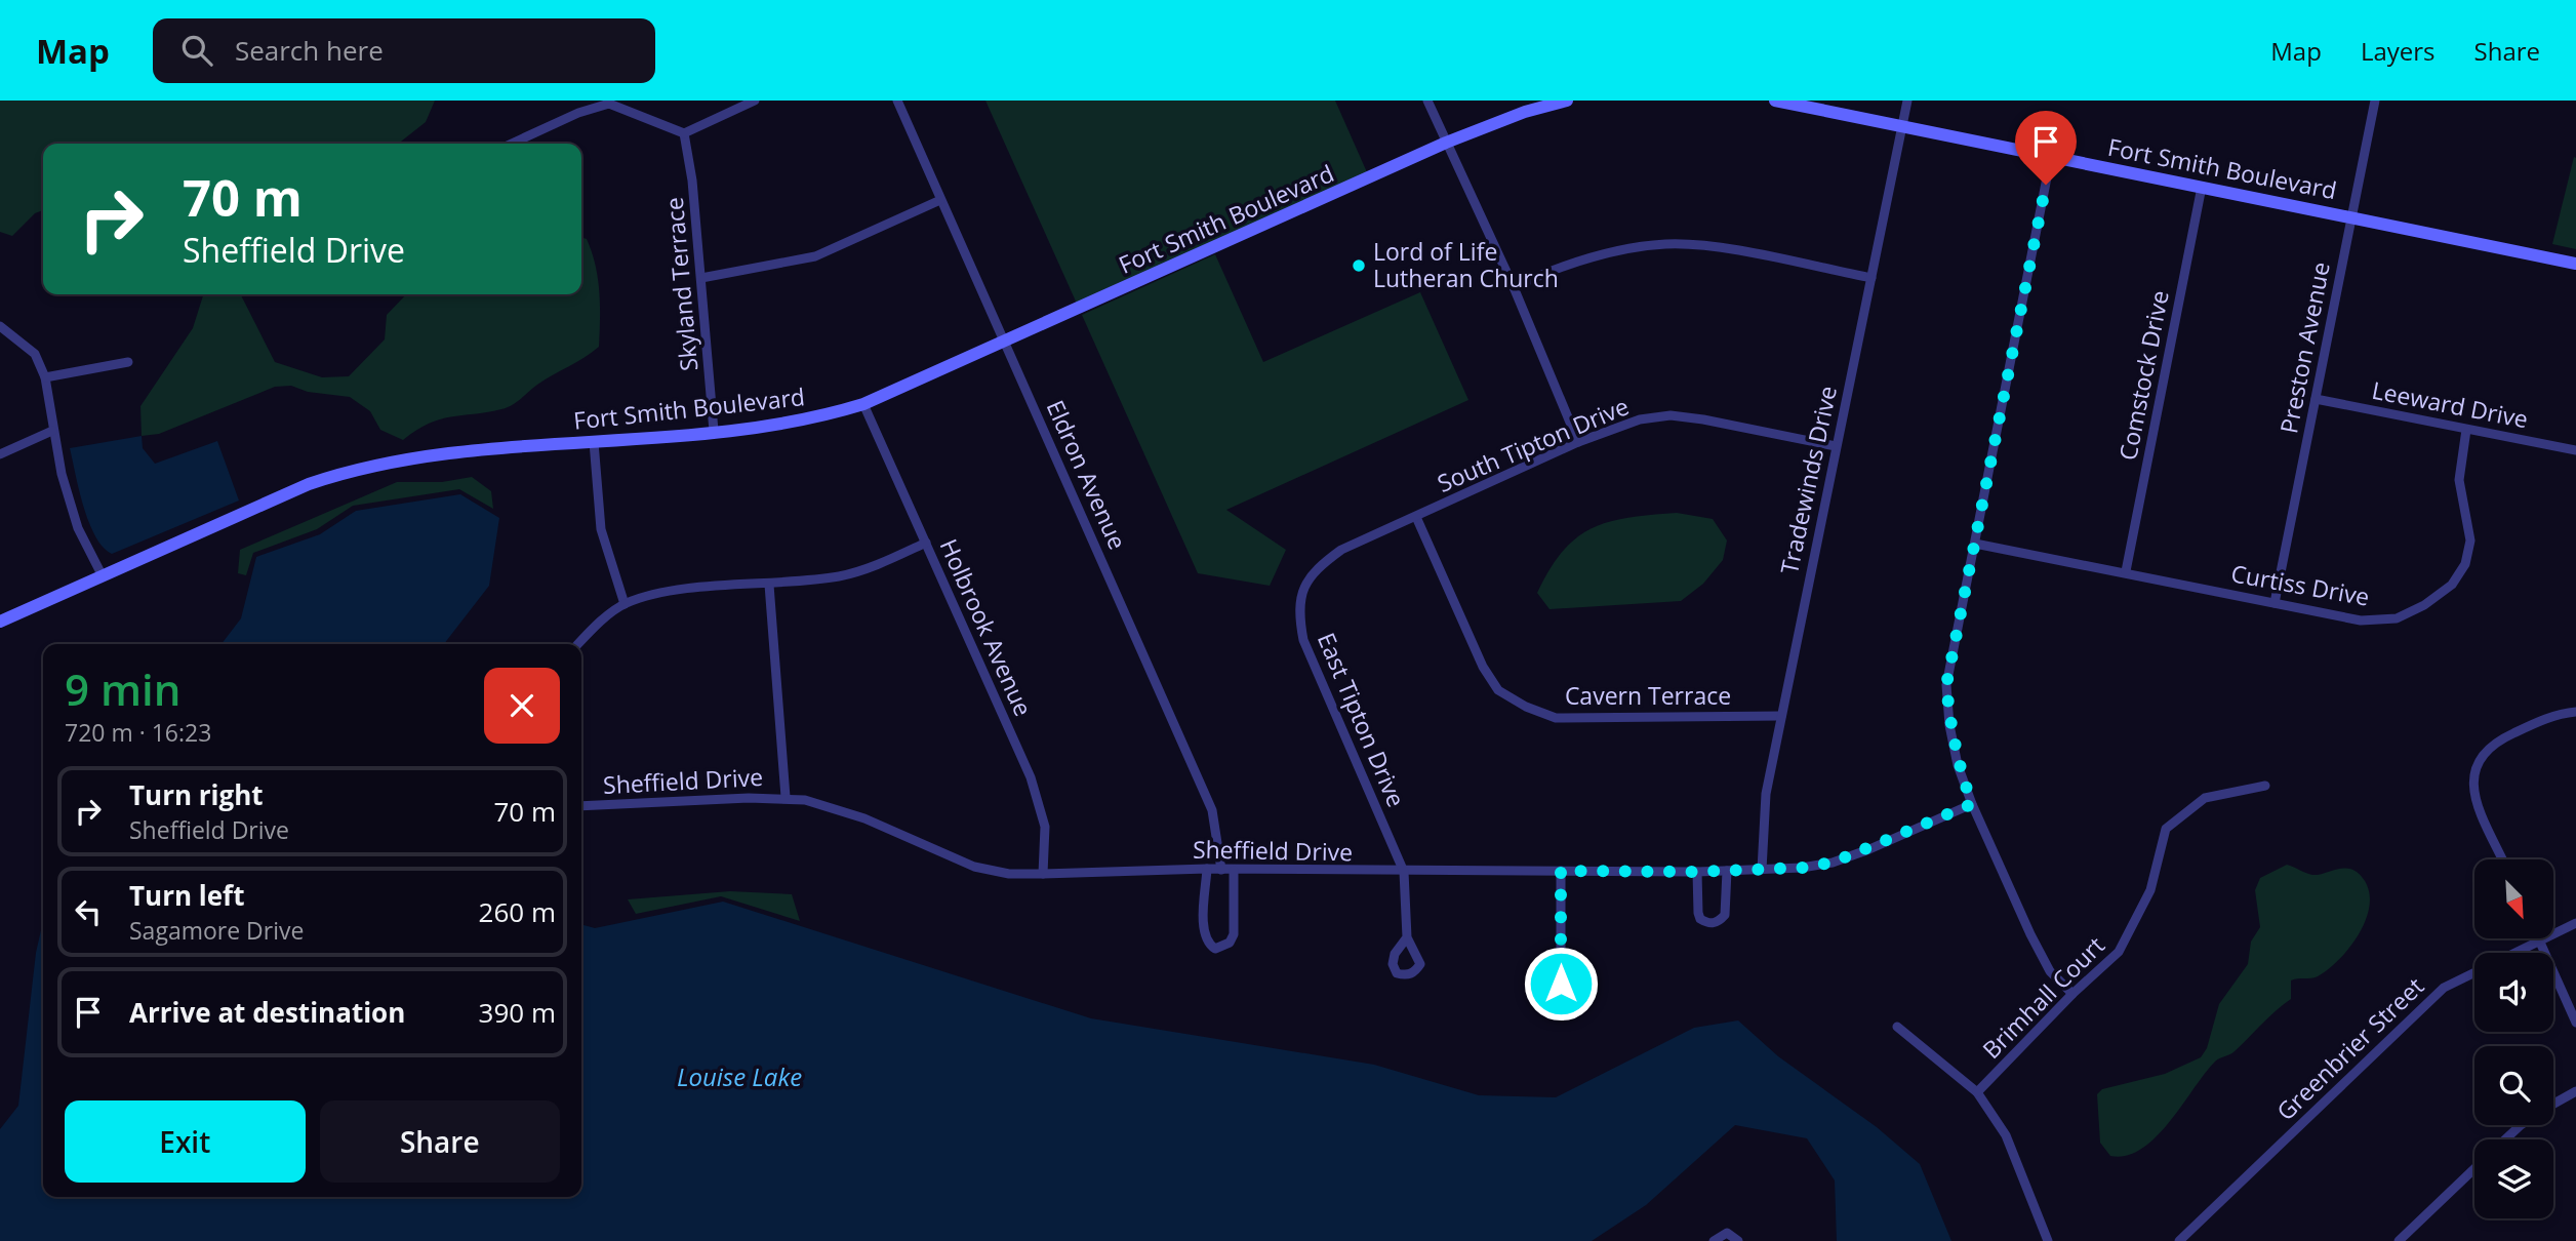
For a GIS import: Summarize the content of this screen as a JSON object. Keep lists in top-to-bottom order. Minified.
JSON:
{"streets":{"street":["Fort Smith Boulevard","Skyland Terrace","Preston Avenue","Comstock Drive","Leeward Drive","South Tipton Drive","Eldron Avenue","Tradewinds Drive","Curtiss Drive","Holbrook Avenue","Cavern Terrace","East Tipton Drive","Sheffield Drive","Brimhall Court","Greenbrier Street"]},"crossings":[["Fort Smith Boulevard","Skyland Terrace"],["Fort Smith Boulevard","Preston Avenue"],["Fort Smith Boulevard","Comstock Drive"],["Fort Smith Boulevard","Eldron Avenue"],["Fort Smith Boulevard","Tradewinds Drive"],["Fort Smith Boulevard","Holbrook Avenue"],["Preston Avenue","Leeward Drive"],["Preston Avenue","Curtiss Drive"],["Comstock Drive","Curtiss Drive"],["Leeward Drive","Curtiss Drive"],["South Tipton Drive","Tradewinds Drive"],["South Tipton Drive","Cavern Terrace"],["South Tipton Drive","East Tipton Drive"],["Eldron Avenue","Sheffield Drive"],["Tradewinds Drive","Cavern Terrace"],["Tradewinds Drive","Sheffield Drive"],["Holbrook Avenue","Sheffield Drive"],["Cavern Terrace","East Tipton Drive"],["East Tipton Drive","Sheffield Drive"]],"water":["Louise Lake"],"places":["Lord of Life Lutheran Church"],"north":"bottom right","page":{"header":"Map","search":"Search here","nav":["Map","Layers","Share"],"turn":["70 m","Sheffield Drive"],"heading":["9 min","720 m · 16:23"],"list":[{"name":"Turn right","note":"Sheffield Drive","value":"70 m"},{"name":"Turn left","note":"Sagamore Drive","value":"260 m"},{"name":"Arrive at destination","value":"390 m"}],"buttons":["Exit","Share"]}}
